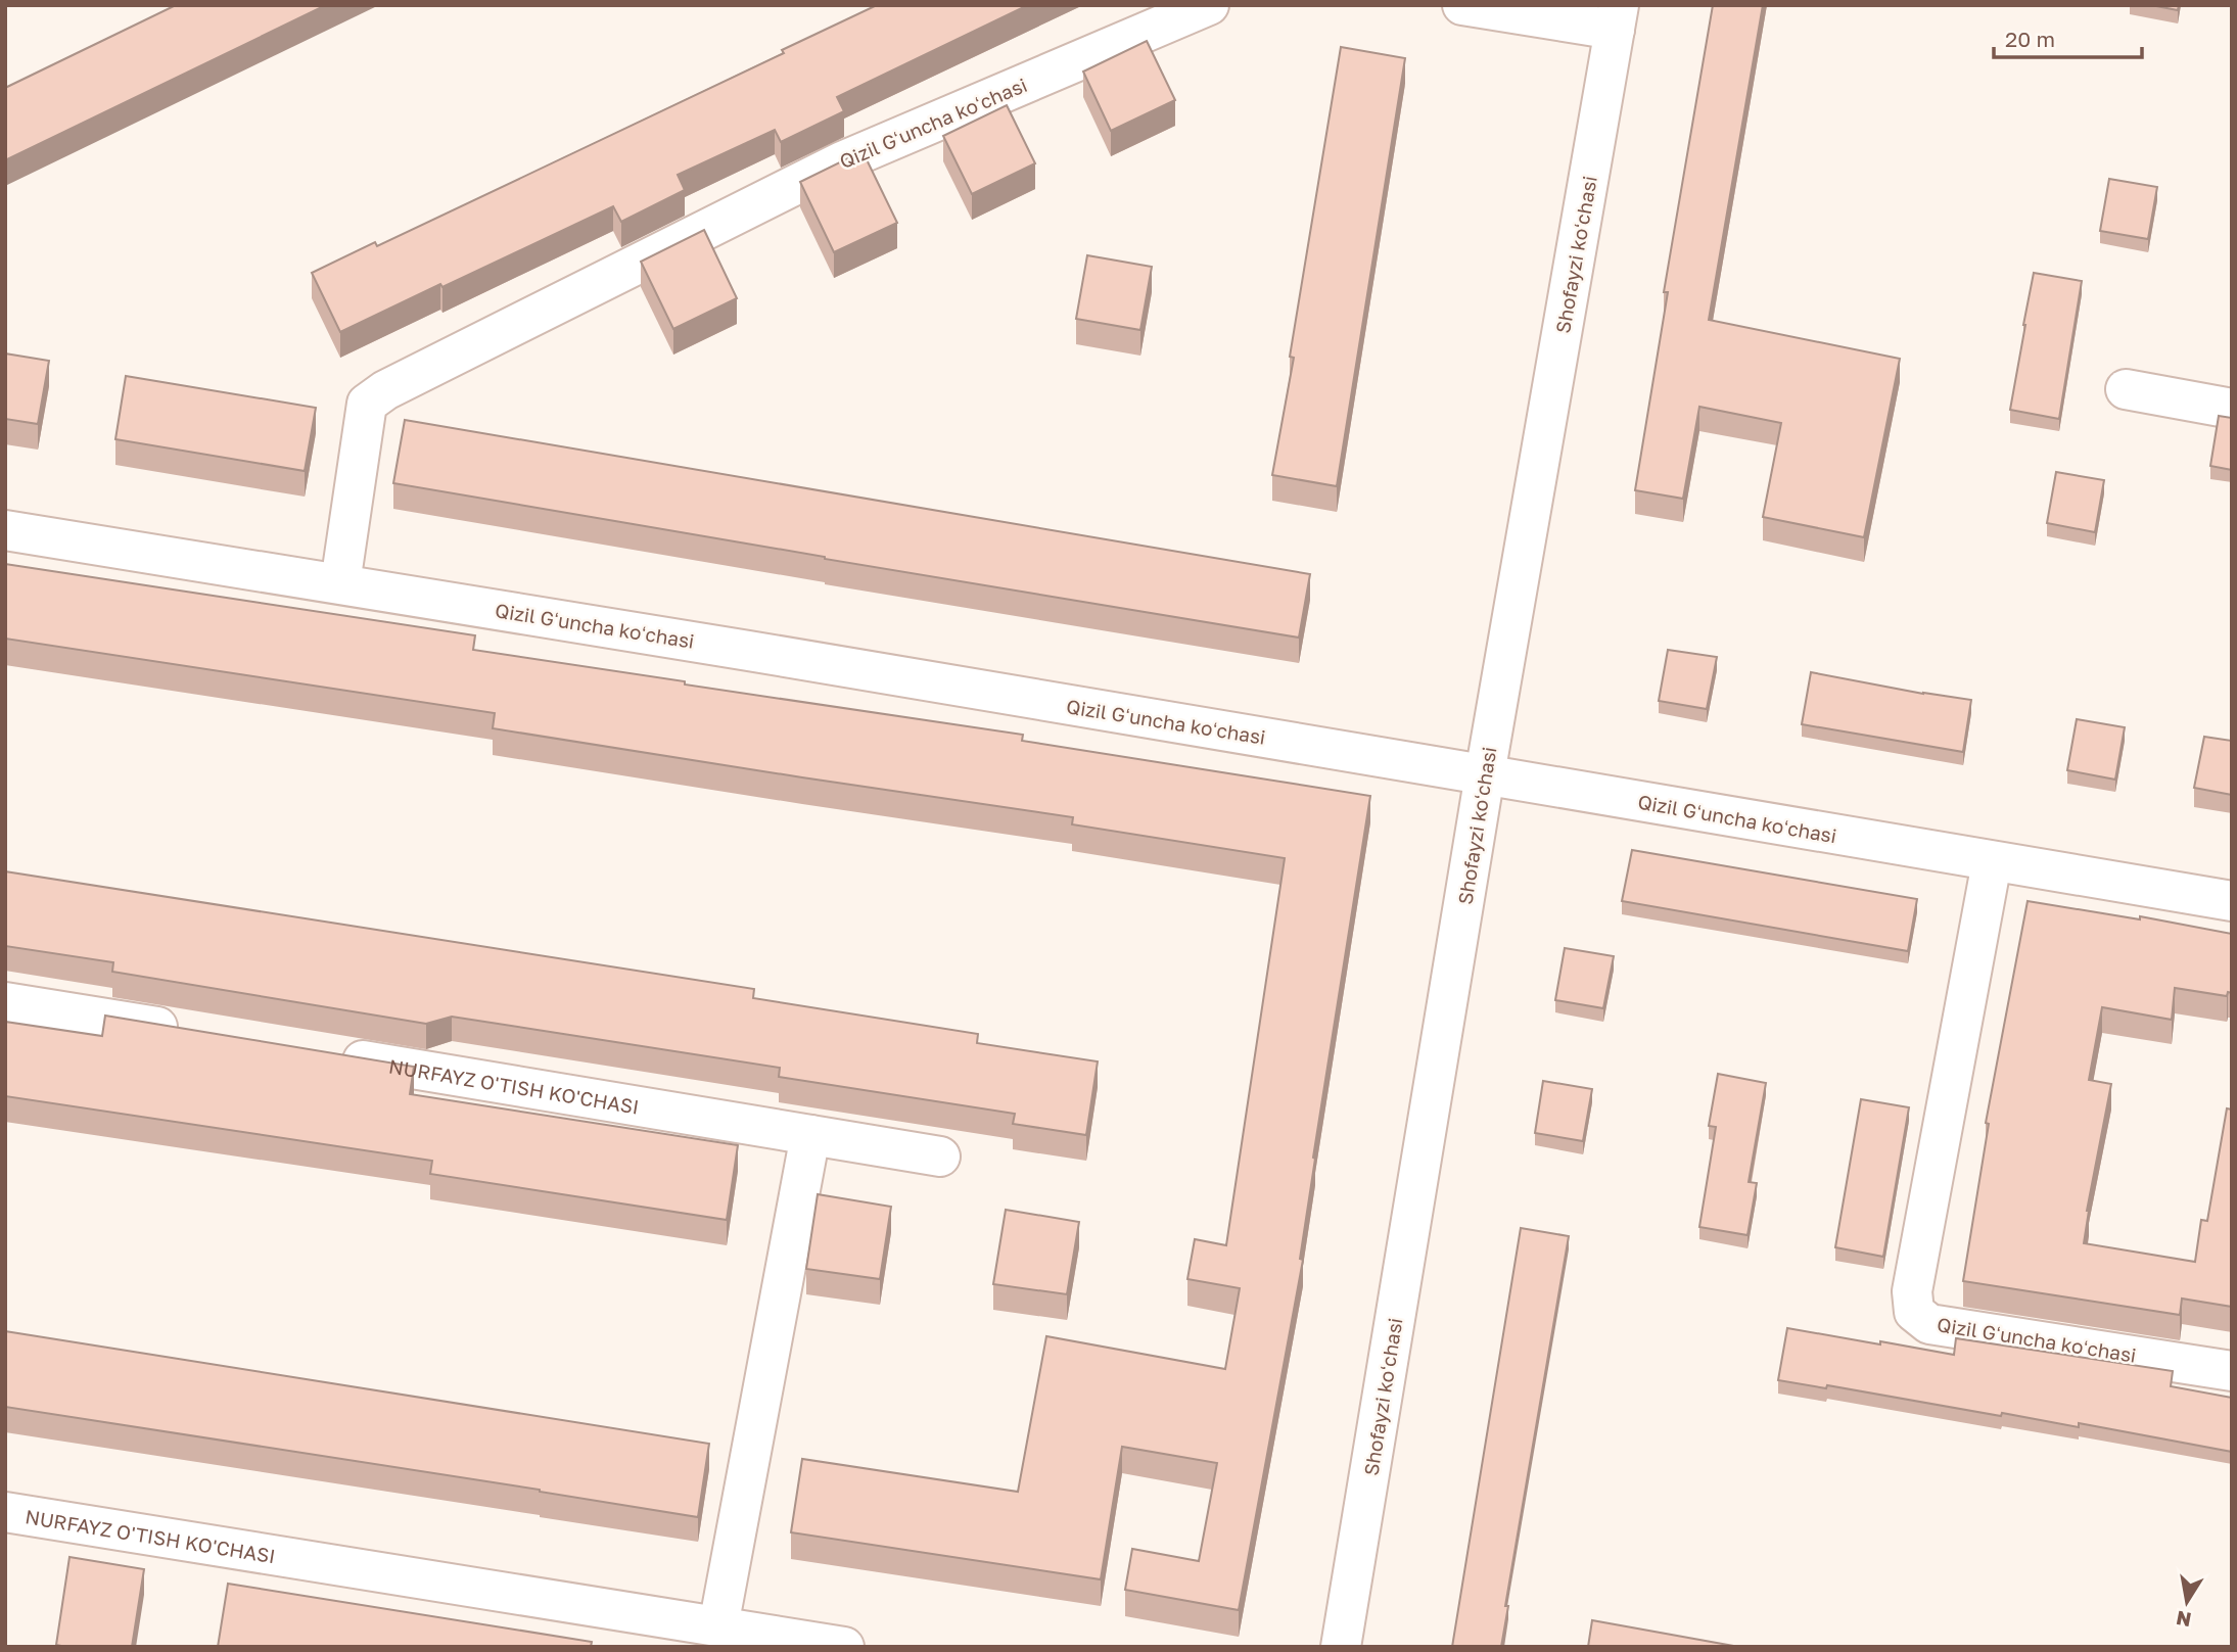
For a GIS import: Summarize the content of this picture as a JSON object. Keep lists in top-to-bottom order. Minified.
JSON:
{"streets":{"street":["Qizil Gʻuncha koʻchasi","Shofayzi koʻchasi","NURFAYZ O'TISH KO'CHASI"]},"crossings":[["Qizil Gʻuncha koʻchasi","Shofayzi koʻchasi"]],"scale_bar":"20 m","north":"bottom"}
